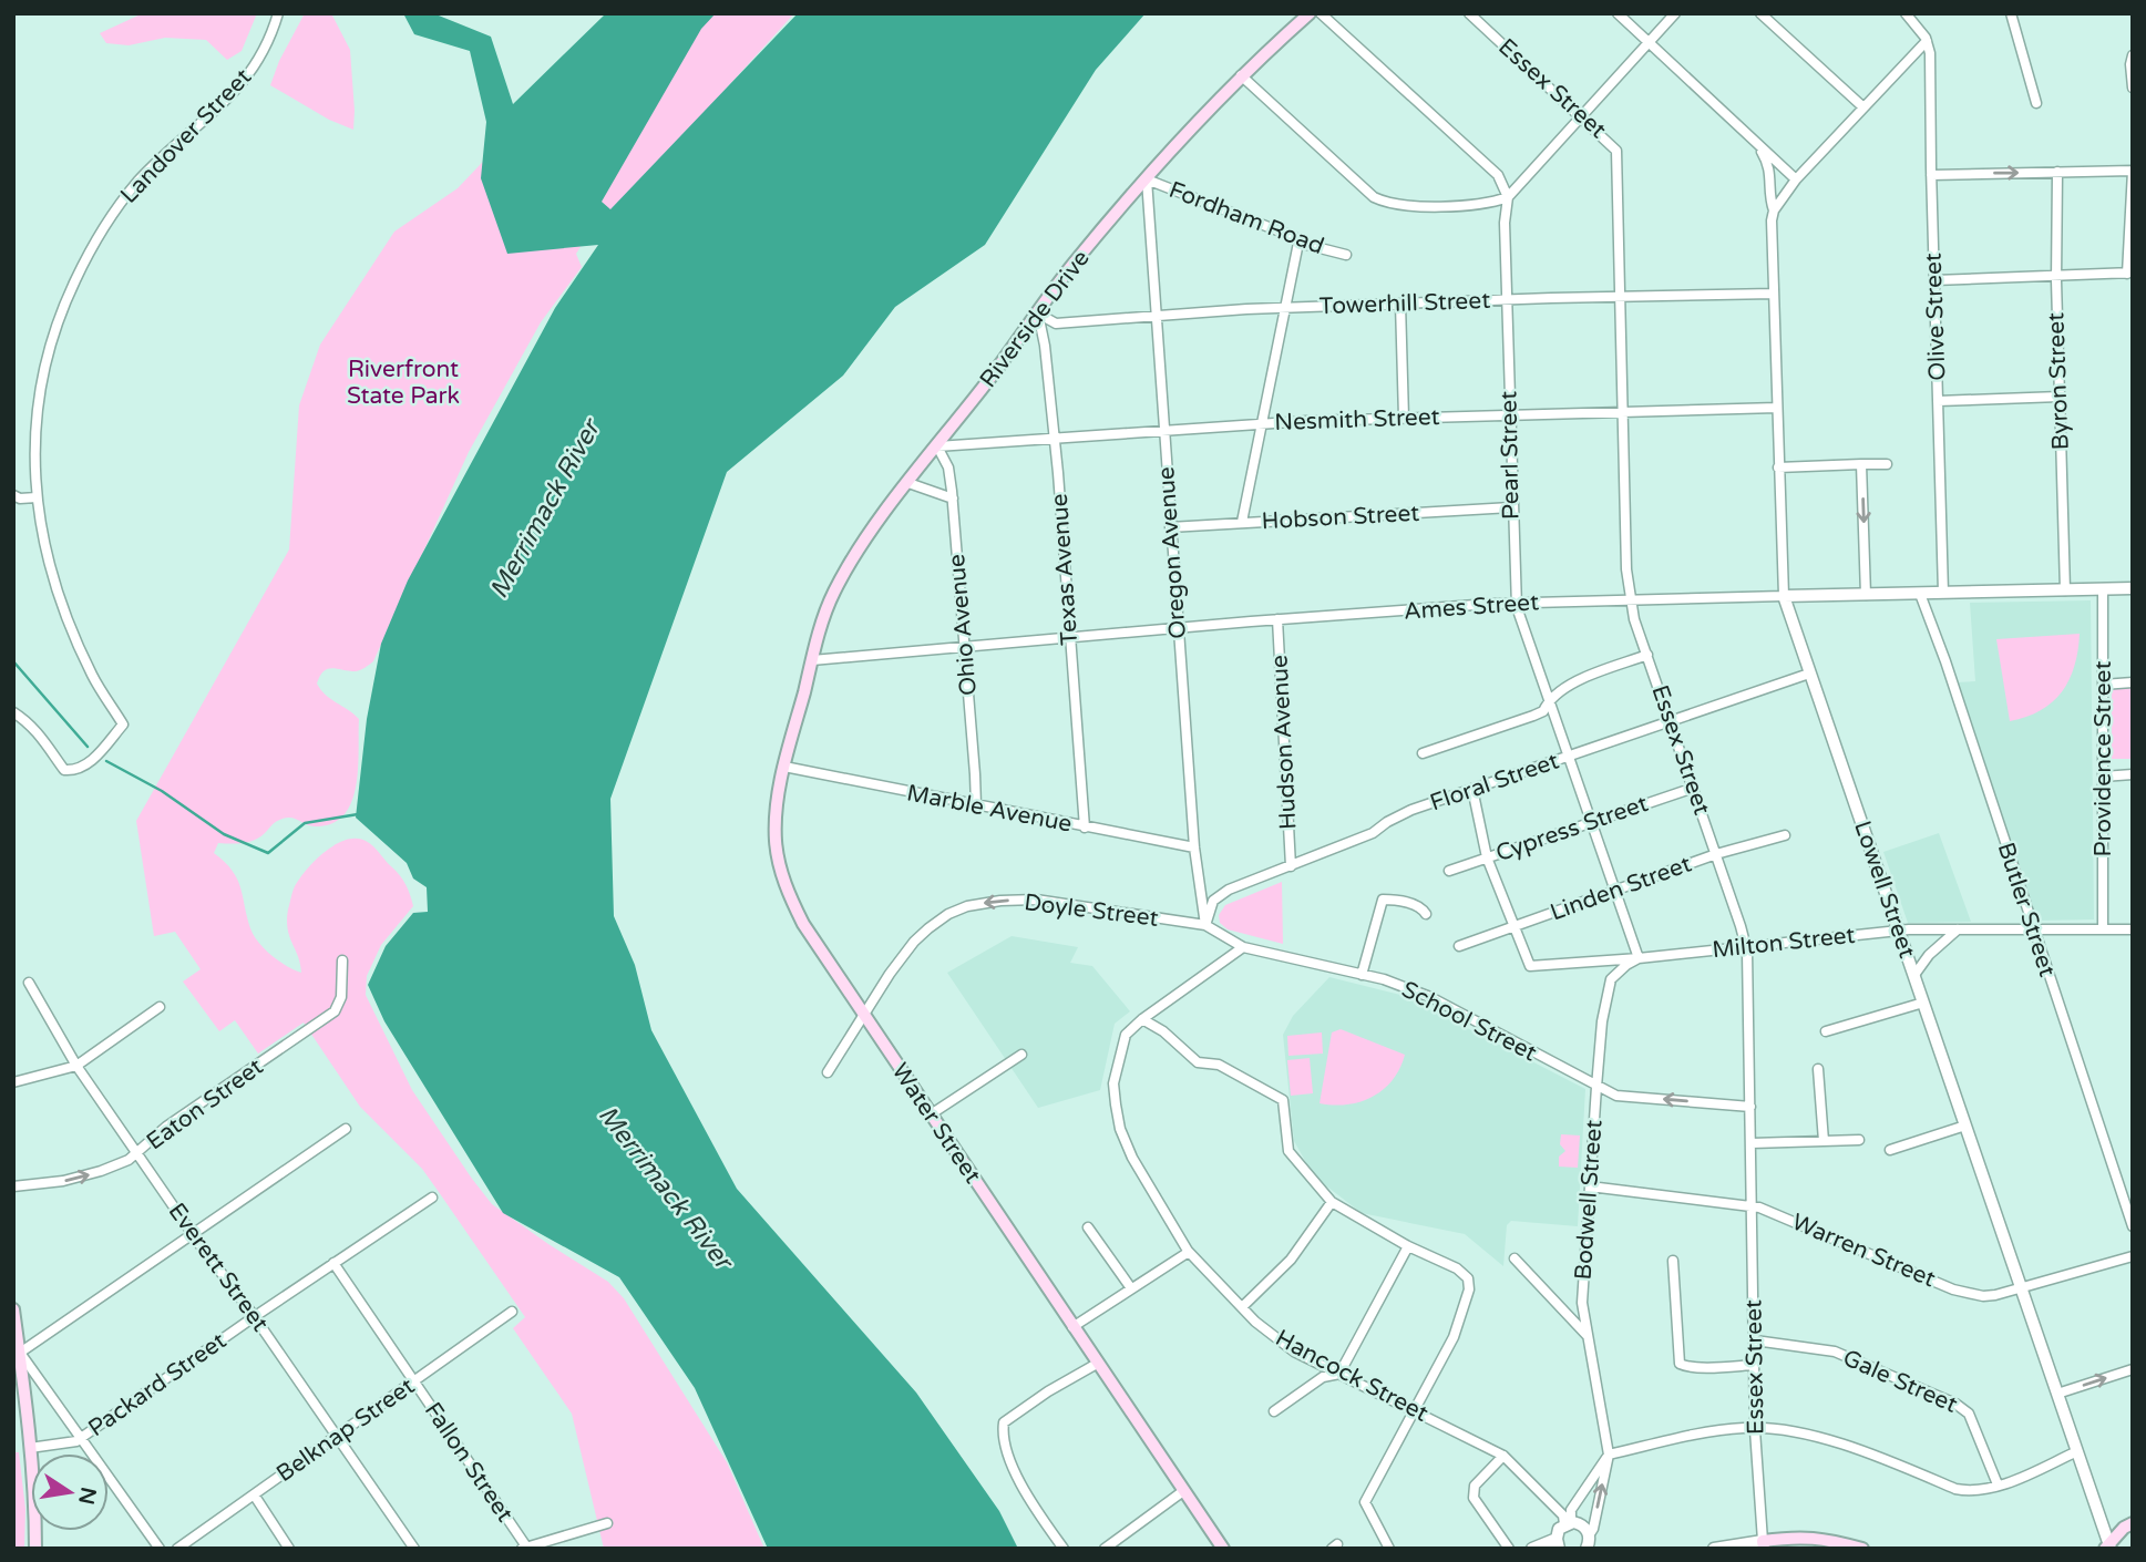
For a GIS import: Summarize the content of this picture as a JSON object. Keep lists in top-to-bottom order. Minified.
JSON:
{"streets":{"main road":["Riverside Drive","Water Street"],"street":["Essex Street","Landover Street","Fordham Road","Towerhill Street","Olive Street","Byron Street","Nesmith Street","Pearl Street","Hobson Street","Oregon Avenue","Texas Avenue","Ames Street","Ohio Avenue","Hudson Avenue","Providence Street","Floral Street","Marble Avenue","Cypress Street","Linden Street","Lowell Street","Butler Street","Doyle Street","Milton Street","School Street","Eaton Street","Bodwell Street","Warren Street","Everett Street","Hancock Street","Gale Street","Packard Street","Belknap Street","Fallon Street"]},"crossings":[["Essex Street","Towerhill Street"],["Essex Street","Nesmith Street"],["Essex Street","Ames Street"],["Essex Street","Floral Street"],["Essex Street","Cypress Street"],["Essex Street","Linden Street"],["Essex Street","Milton Street"],["Essex Street","School Street"],["Essex Street","Warren Street"],["Essex Street","Gale Street"],["Fordham Road","Riverside Drive"],["Fordham Road","Oregon Avenue"],["Towerhill Street","Riverside Drive"],["Towerhill Street","Pearl Street"],["Towerhill Street","Oregon Avenue"],["Towerhill Street","Texas Avenue"],["Towerhill Street","Lowell Street"],["Olive Street","Ames Street"],["Riverside Drive","Nesmith Street"],["Riverside Drive","Oregon Avenue"],["Riverside Drive","Texas Avenue"],["Riverside Drive","Ames Street"],["Riverside Drive","Ohio Avenue"],["Riverside Drive","Water Street"],["Byron Street","Ames Street"],["Nesmith Street","Pearl Street"],["Nesmith Street","Oregon Avenue"],["Nesmith Street","Texas Avenue"],["Nesmith Street","Ohio Avenue"],["Nesmith Street","Lowell Street"],["Pearl Street","Hobson Street"],["Pearl Street","Ames Street"],["Pearl Street","Floral Street"],["Pearl Street","Cypress Street"],["Pearl Street","Linden Street"],["Pearl Street","Milton Street"],["Pearl Street","Bodwell Street"],["Hobson Street","Oregon Avenue"],["Oregon Avenue","Ames Street"],["Oregon Avenue","Floral Street"],["Oregon Avenue","Marble Avenue"],["Oregon Avenue","Doyle Street"],["Oregon Avenue","School Street"],["Texas Avenue","Ames Street"],["Texas Avenue","Marble Avenue"],["Ames Street","Ohio Avenue"],["Ames Street","Hudson Avenue"],["Ames Street","Providence Street"],["Ames Street","Lowell Street"],["Ames Street","Butler Street"],["Ames Street","Water Street"],["Ohio Avenue","Marble Avenue"],["Hudson Avenue","Floral Street"],["Providence Street","Milton Street"],["Floral Street","Lowell Street"],["Floral Street","Doyle Street"],["Floral Street","School Street"],["Marble Avenue","Water Street"],["Linden Street","Milton Street"],["Lowell Street","Milton Street"],["Lowell Street","Warren Street"],["Butler Street","Milton Street"],["Doyle Street","School Street"],["Doyle Street","Water Street"],["Milton Street","Bodwell Street"],["School Street","Bodwell Street"],["School Street","Hancock Street"],["Eaton Street","Everett Street"],["Bodwell Street","Warren Street"],["Everett Street","Packard Street"],["Everett Street","Belknap Street"],["Packard Street","Fallon Street"],["Belknap Street","Fallon Street"]],"one_way":["Doyle Street"],"water":["Merrimack River"],"parks":["Riverfront State Park"],"north":"right"}
